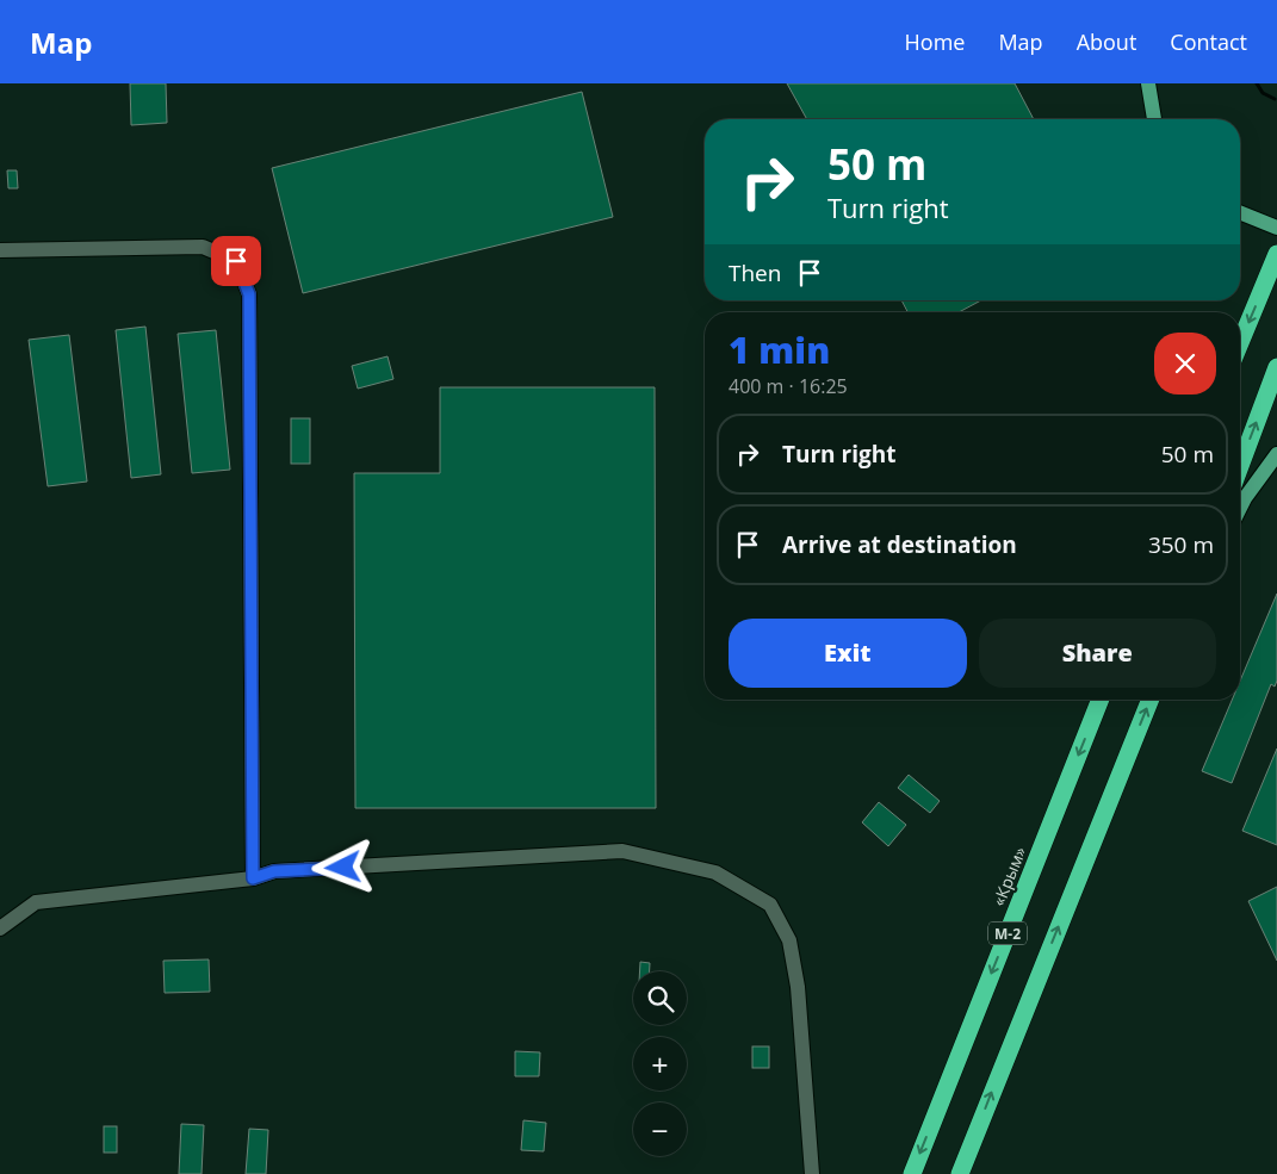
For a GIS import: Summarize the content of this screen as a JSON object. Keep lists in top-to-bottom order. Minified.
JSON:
{"streets":{"highway":["«Крым»","М-2"]},"page":{"header":"Map","nav":["Home","Map","About","Contact"],"turn":["50 m","Turn right"],"then":"Then","heading":["1 min","400 m · 16:25"],"list":[{"name":"Turn right","value":"50 m"},{"name":"Arrive at destination","value":"350 m"}],"buttons":["Exit","Share"],"map_buttons":["+","−"]}}
